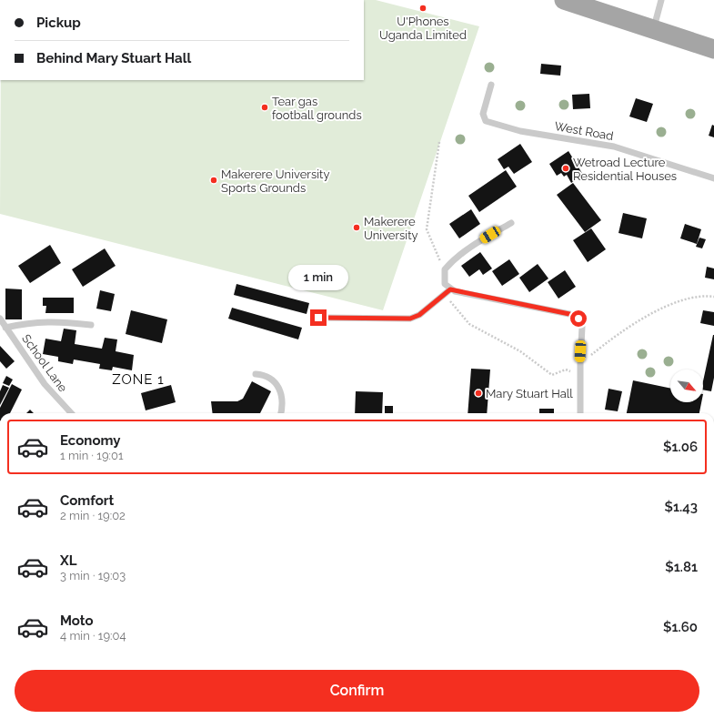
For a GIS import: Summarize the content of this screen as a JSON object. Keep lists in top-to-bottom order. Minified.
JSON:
{"streets":{"lane":["West Road","School Lane"]},"districts":["ZONE 1"],"places":["U'Phones Uganda Limited","Tear gas football grounds","Wetroad Lecture Residential Houses","Makerere University Sports Grounds","Makerere University","Mary Stuart Hall"],"north":"bottom right","page":{"banner":["Pickup","Behind Mary Stuart Hall"],"bubble":"1 min","list":[{"name":"Economy","note":"1 min · 19:01","value":"$1.06"},{"name":"Comfort","note":"2 min · 19:02","value":"$1.43"},{"name":"XL","note":"3 min · 19:03","value":"$1.81"},{"name":"Moto","note":"4 min · 19:04","value":"$1.60"}],"buttons":"Confirm"}}
